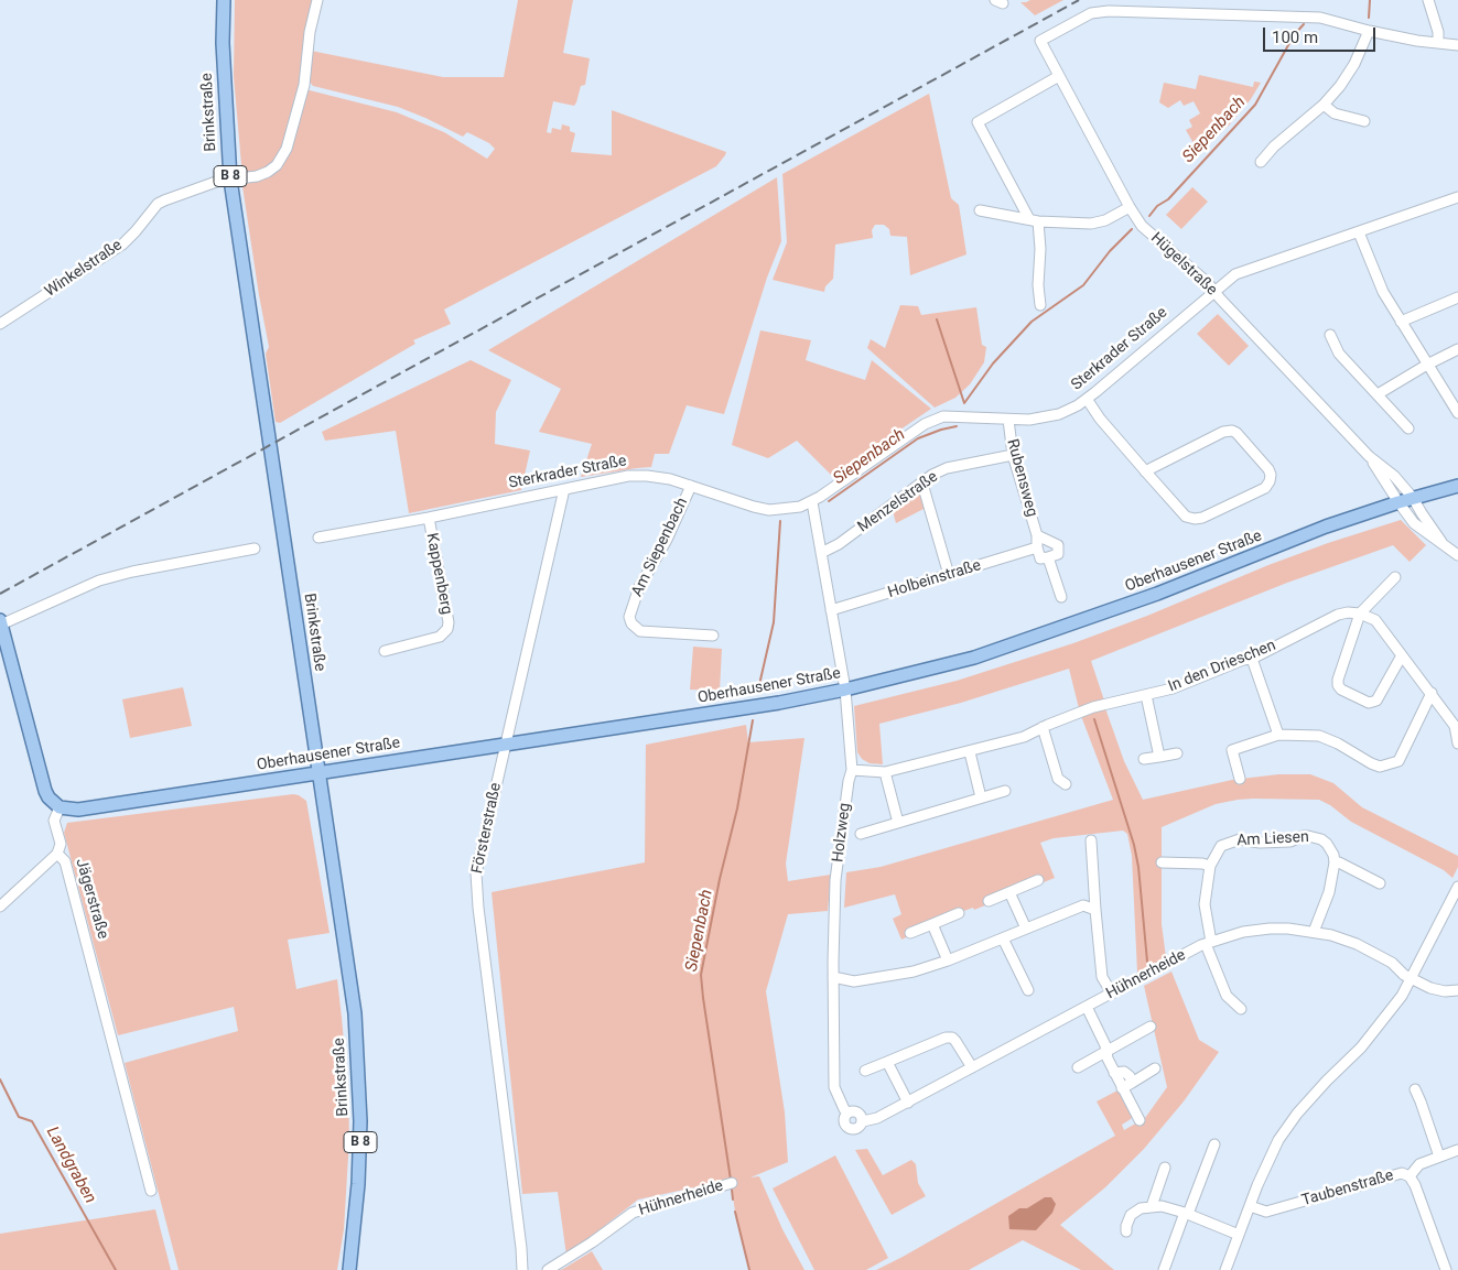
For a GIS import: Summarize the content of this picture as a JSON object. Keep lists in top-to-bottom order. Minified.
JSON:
{"streets":{"main road":["Brinkstraße","B 8","Oberhausener Straße"],"street":["Hügelstraße","Winkelstraße","Sterkrader Straße","Rubensweg","Menzelstraße","Am Siepenbach","Kappenberg","Holbeinstraße","In den Drieschen","Försterstraße","Holzweg","Am Liesen","Jägerstraße","Hühnerheide","Taubenstraße"]},"crossings":[["Brinkstraße","Winkelstraße"],["Brinkstraße","Oberhausener Straße"],["Hügelstraße","Sterkrader Straße"],["Hügelstraße","Oberhausener Straße"],["Sterkrader Straße","Rubensweg"],["Sterkrader Straße","Am Siepenbach"],["Sterkrader Straße","Kappenberg"],["Sterkrader Straße","Försterstraße"],["Sterkrader Straße","Holzweg"],["Rubensweg","Menzelstraße"],["Rubensweg","Holbeinstraße"],["Menzelstraße","Holzweg"],["Oberhausener Straße","Försterstraße"],["Oberhausener Straße","Holzweg"],["Oberhausener Straße","Jägerstraße"],["Holbeinstraße","Holzweg"],["Holzweg","Hühnerheide"],["Am Liesen","Hühnerheide"]],"water":["Siepenbach","Landgraben"],"scale_bar":"100 m"}
